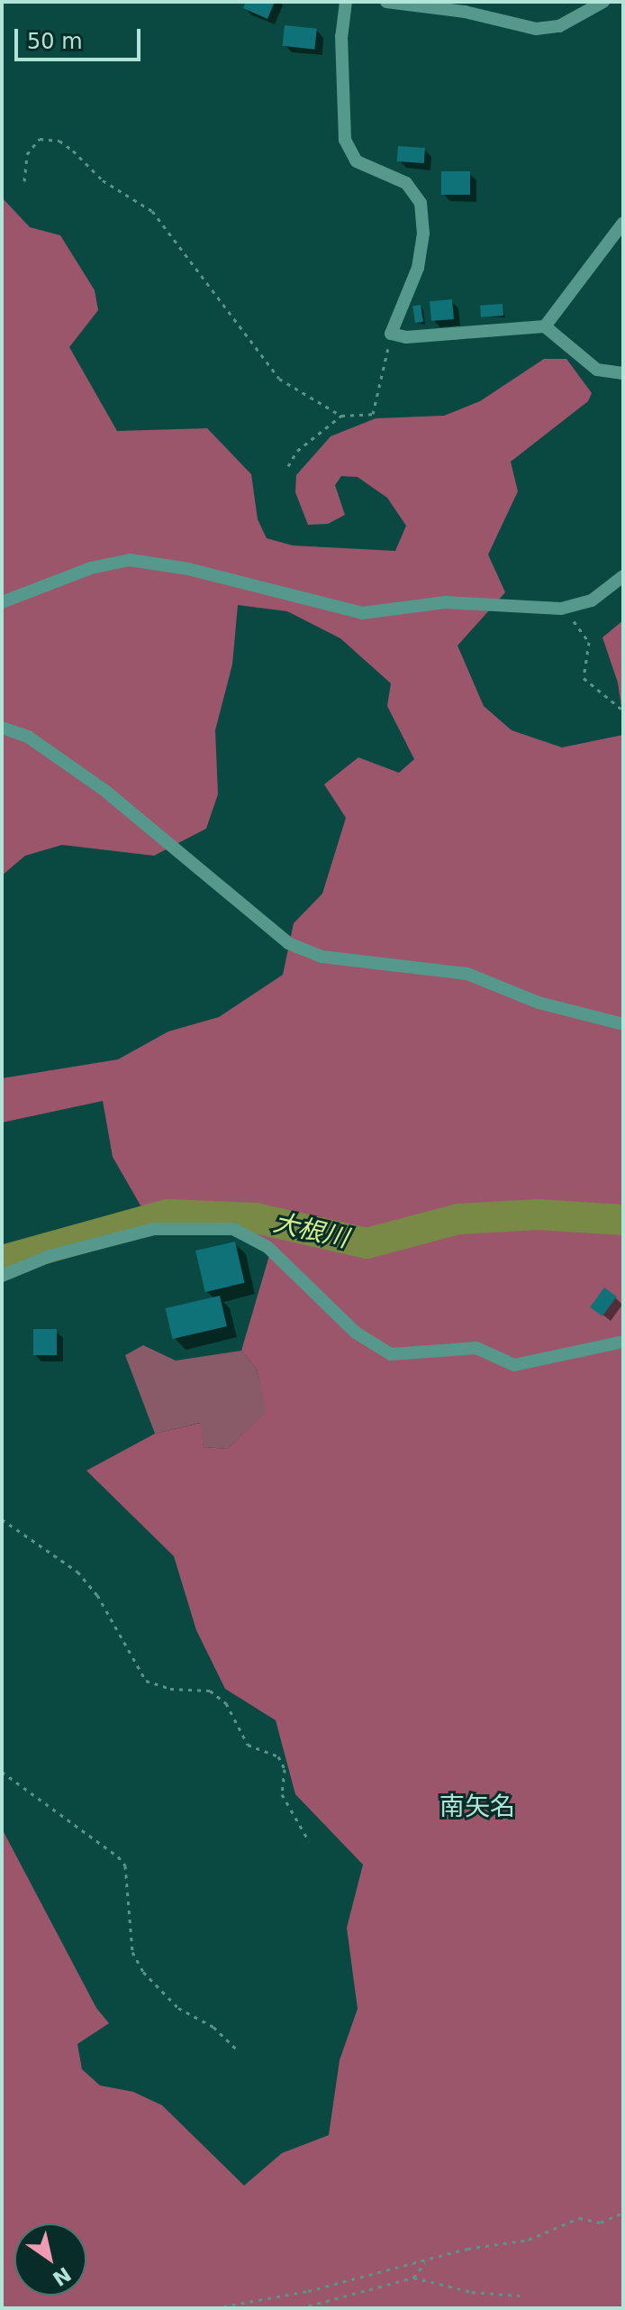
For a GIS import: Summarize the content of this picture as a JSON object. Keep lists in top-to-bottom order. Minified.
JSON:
{"districts":["南矢名"],"water":["大根川"],"scale_bar":"50 m","north":"bottom right"}
